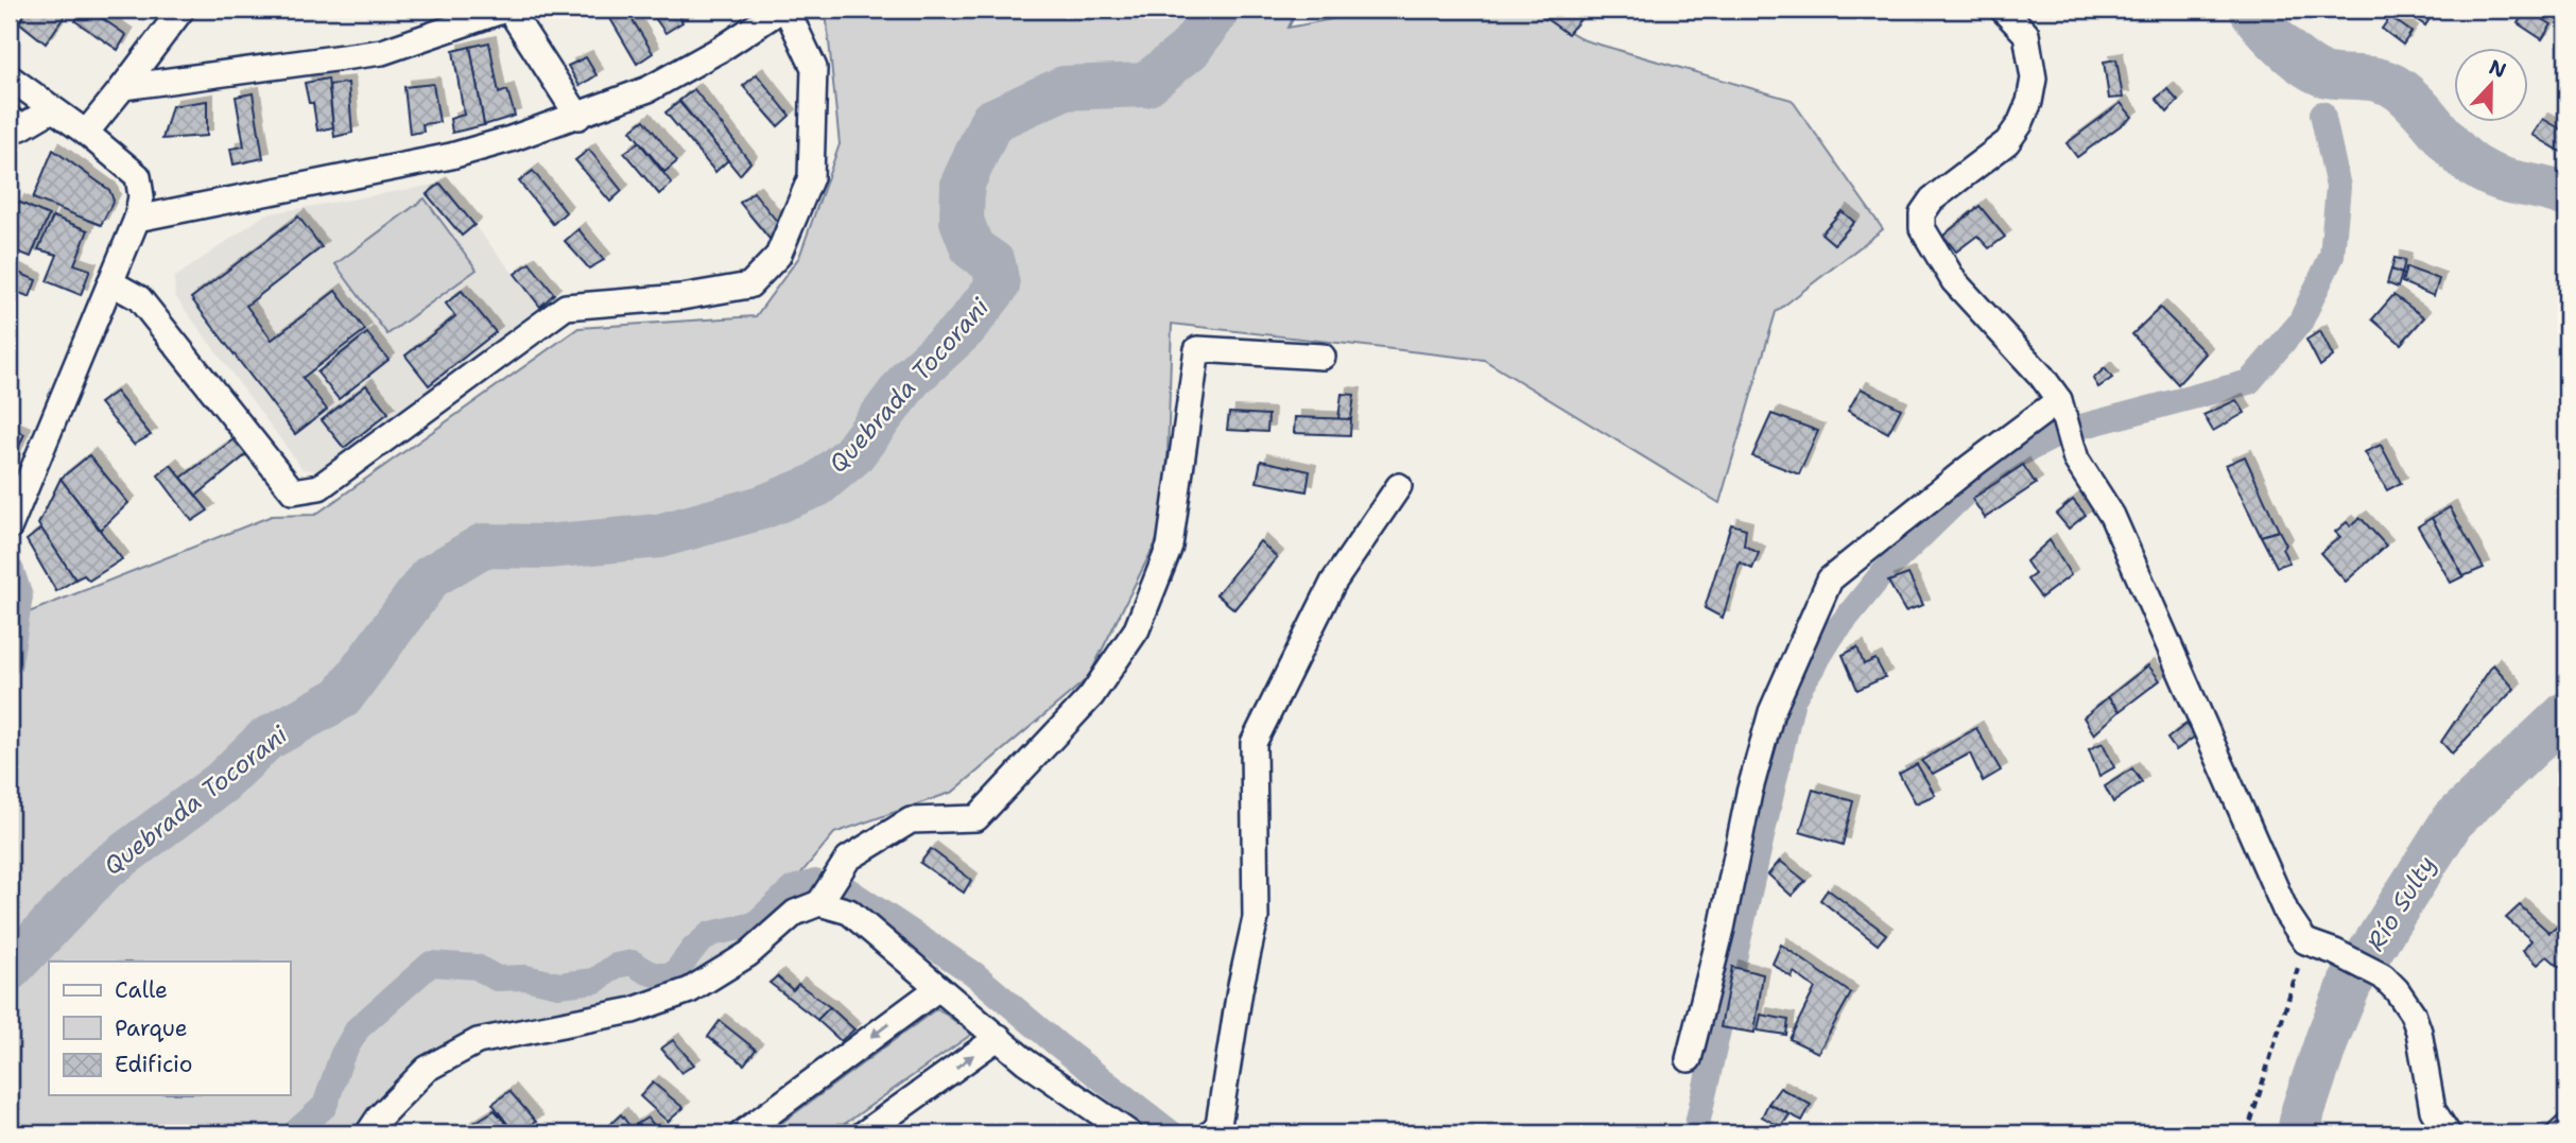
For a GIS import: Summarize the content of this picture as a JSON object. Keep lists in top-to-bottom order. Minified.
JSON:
{"water":["Quebrada Tocorani","Río Sulty"],"legend":["Calle","Parque","Edificio"],"north":"top"}
